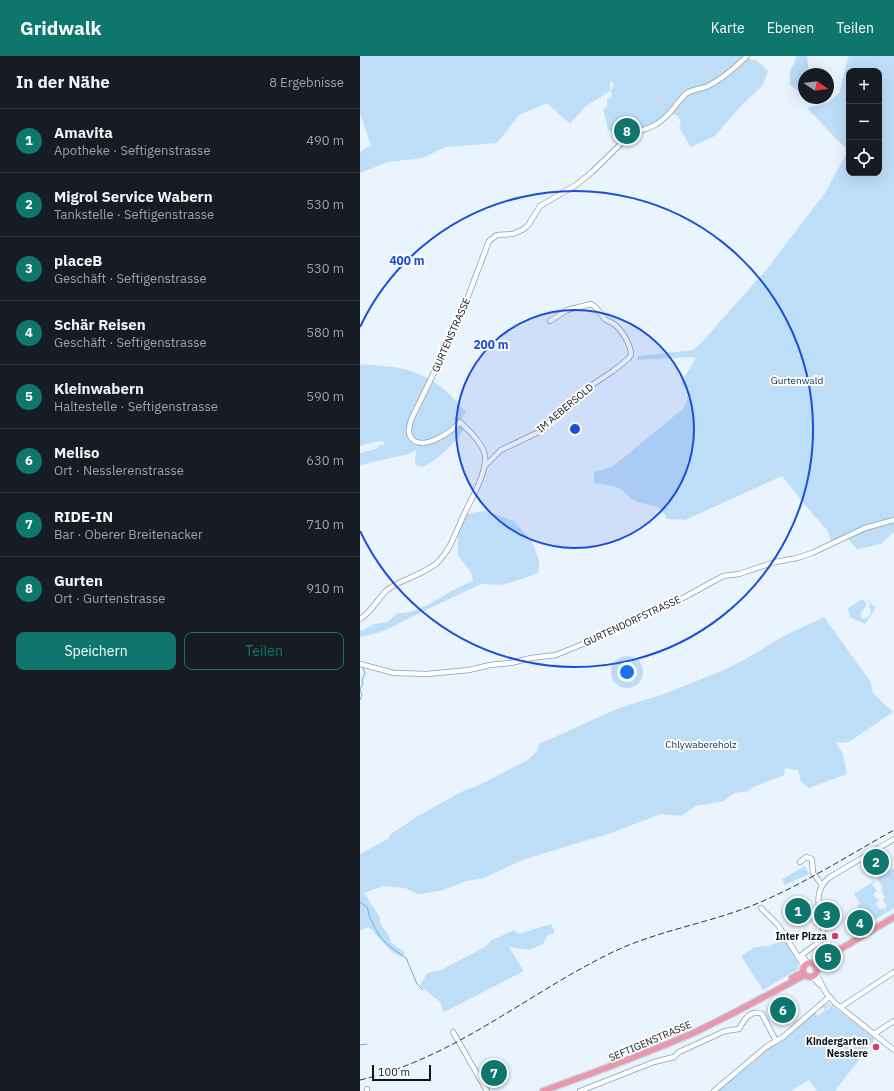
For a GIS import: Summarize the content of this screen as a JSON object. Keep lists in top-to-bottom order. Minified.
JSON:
{"streets":{"main road":["SEFTIGENSTRASSE"],"street":["GURTENSTRASSE","IM AEBERSOLD","GURTENDORFSTRASSE"]},"crossings":[["GURTENSTRASSE","IM AEBERSOLD"]],"parks":["Gurtenwald","Chlywabereholz"],"places":["Inter Pizza","Kindergarten Nesslere"],"scale_bar":"100 m","north":"right","page":{"header":"Gridwalk","nav":["Karte","Ebenen","Teilen"],"heading":["In der Nähe","8 Ergebnisse"],"map_buttons":["+","−"],"list":[{"mark":"1","name":"Amavita","note":"Apotheke · Seftigenstrasse","value":"490 m"},{"mark":"2","name":"Migrol Service Wabern","note":"Tankstelle · Seftigenstrasse","value":"530 m"},{"mark":"3","name":"placeB","note":"Geschäft · Seftigenstrasse","value":"530 m"},{"mark":"4","name":"Schär Reisen","note":"Geschäft · Seftigenstrasse","value":"580 m"},{"mark":"5","name":"Kleinwabern","note":"Haltestelle · Seftigenstrasse","value":"590 m"},{"mark":"6","name":"Meliso","note":"Ort · Nesslerenstrasse","value":"630 m"},{"mark":"7","name":"RIDE-IN","note":"Bar · Oberer Breitenacker","value":"710 m"},{"mark":"8","name":"Gurten","note":"Ort · Gurtenstrasse","value":"910 m"}],"pins":["8","2","1","3","4","5","6","7"],"buttons":["Speichern","Teilen"],"scale":"100 m"},"rings":["400 m","200 m"]}
